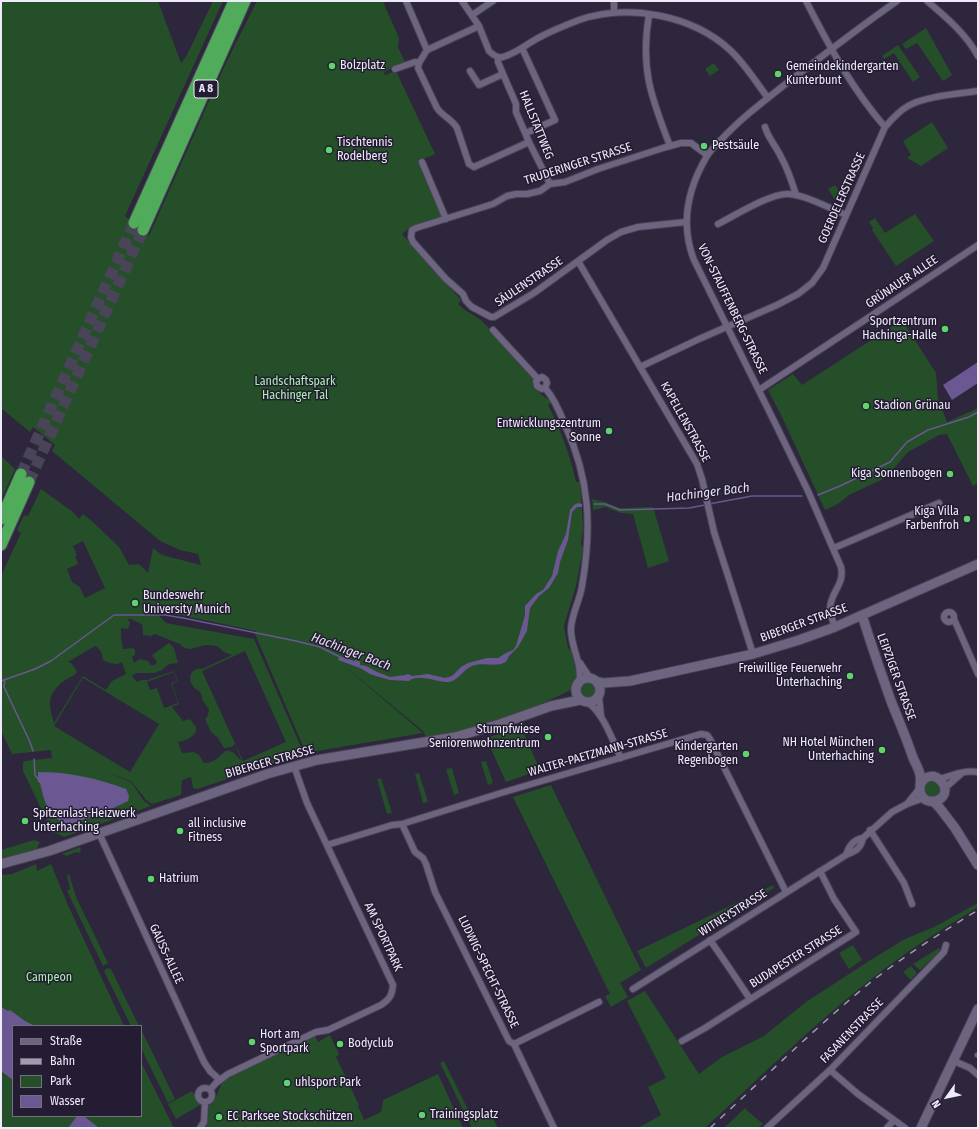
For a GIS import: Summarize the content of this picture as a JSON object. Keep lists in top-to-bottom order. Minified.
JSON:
{"streets":{"highway":["A 8"],"main road":["BIBERGER STRASSE","LEIPZIGER STRASSE"],"street":["HALLSTATTWEG","TRUDERINGER STRASSE","GOERDELERSTRASSE","SÄULENSTRASSE","GRÜNAUER ALLEE","VON-STAUFFENBERG-STRASSE","KAPELLENSTRASSE","WALTER-PAETZMANN-STRASSE","WITNEYSTRASSE","AM SPORTPARK","GAUSS-ALLEE","BUDAPESTER STRASSE","LUDWIG-SPECHT-STRASSE","FASANENSTRASSE"]},"crossings":[["HALLSTATTWEG","TRUDERINGER STRASSE"],["TRUDERINGER STRASSE","SÄULENSTRASSE"],["TRUDERINGER STRASSE","VON-STAUFFENBERG-STRASSE"],["GOERDELERSTRASSE","VON-STAUFFENBERG-STRASSE"],["GOERDELERSTRASSE","KAPELLENSTRASSE"],["SÄULENSTRASSE","VON-STAUFFENBERG-STRASSE"],["SÄULENSTRASSE","KAPELLENSTRASSE"],["GRÜNAUER ALLEE","VON-STAUFFENBERG-STRASSE"],["VON-STAUFFENBERG-STRASSE","BIBERGER STRASSE"],["KAPELLENSTRASSE","BIBERGER STRASSE"],["BIBERGER STRASSE","LEIPZIGER STRASSE"],["BIBERGER STRASSE","AM SPORTPARK"],["BIBERGER STRASSE","GAUSS-ALLEE"],["LEIPZIGER STRASSE","WITNEYSTRASSE"],["WALTER-PAETZMANN-STRASSE","WITNEYSTRASSE"],["WALTER-PAETZMANN-STRASSE","AM SPORTPARK"],["WALTER-PAETZMANN-STRASSE","LUDWIG-SPECHT-STRASSE"],["WITNEYSTRASSE","BUDAPESTER STRASSE"],["AM SPORTPARK","GAUSS-ALLEE"]],"water":["Hachinger Bach"],"parks":["Landschaftspark Hachinger Tal","Campeon"],"places":["Bolzplatz","Gemeindekindergarten Kunterbunt","Pestsäule","Tischtennis Rodelberg","Sportzentrum Hachinga-Halle","Stadion Grünau","Entwicklungszentrum Sonne","Kiga Sonnenbogen","Kiga Villa Farbenfroh","Bundeswehr University Munich","Freiwillige Feuerwehr Unterhaching","Stumpfwiese Seniorenwohnzentrum","NH Hotel München Unterhaching","Kindergarten Regenbogen","Spitzenlast-Heizwerk Unterhaching","all inclusive Fitness","Hatrium","Hort am Sportpark","Bodyclub","uhlsport Park","Trainingsplatz","EC Parksee Stockschützen"],"legend":["Straße","Bahn","Park","Wasser"],"north":"bottom left"}
